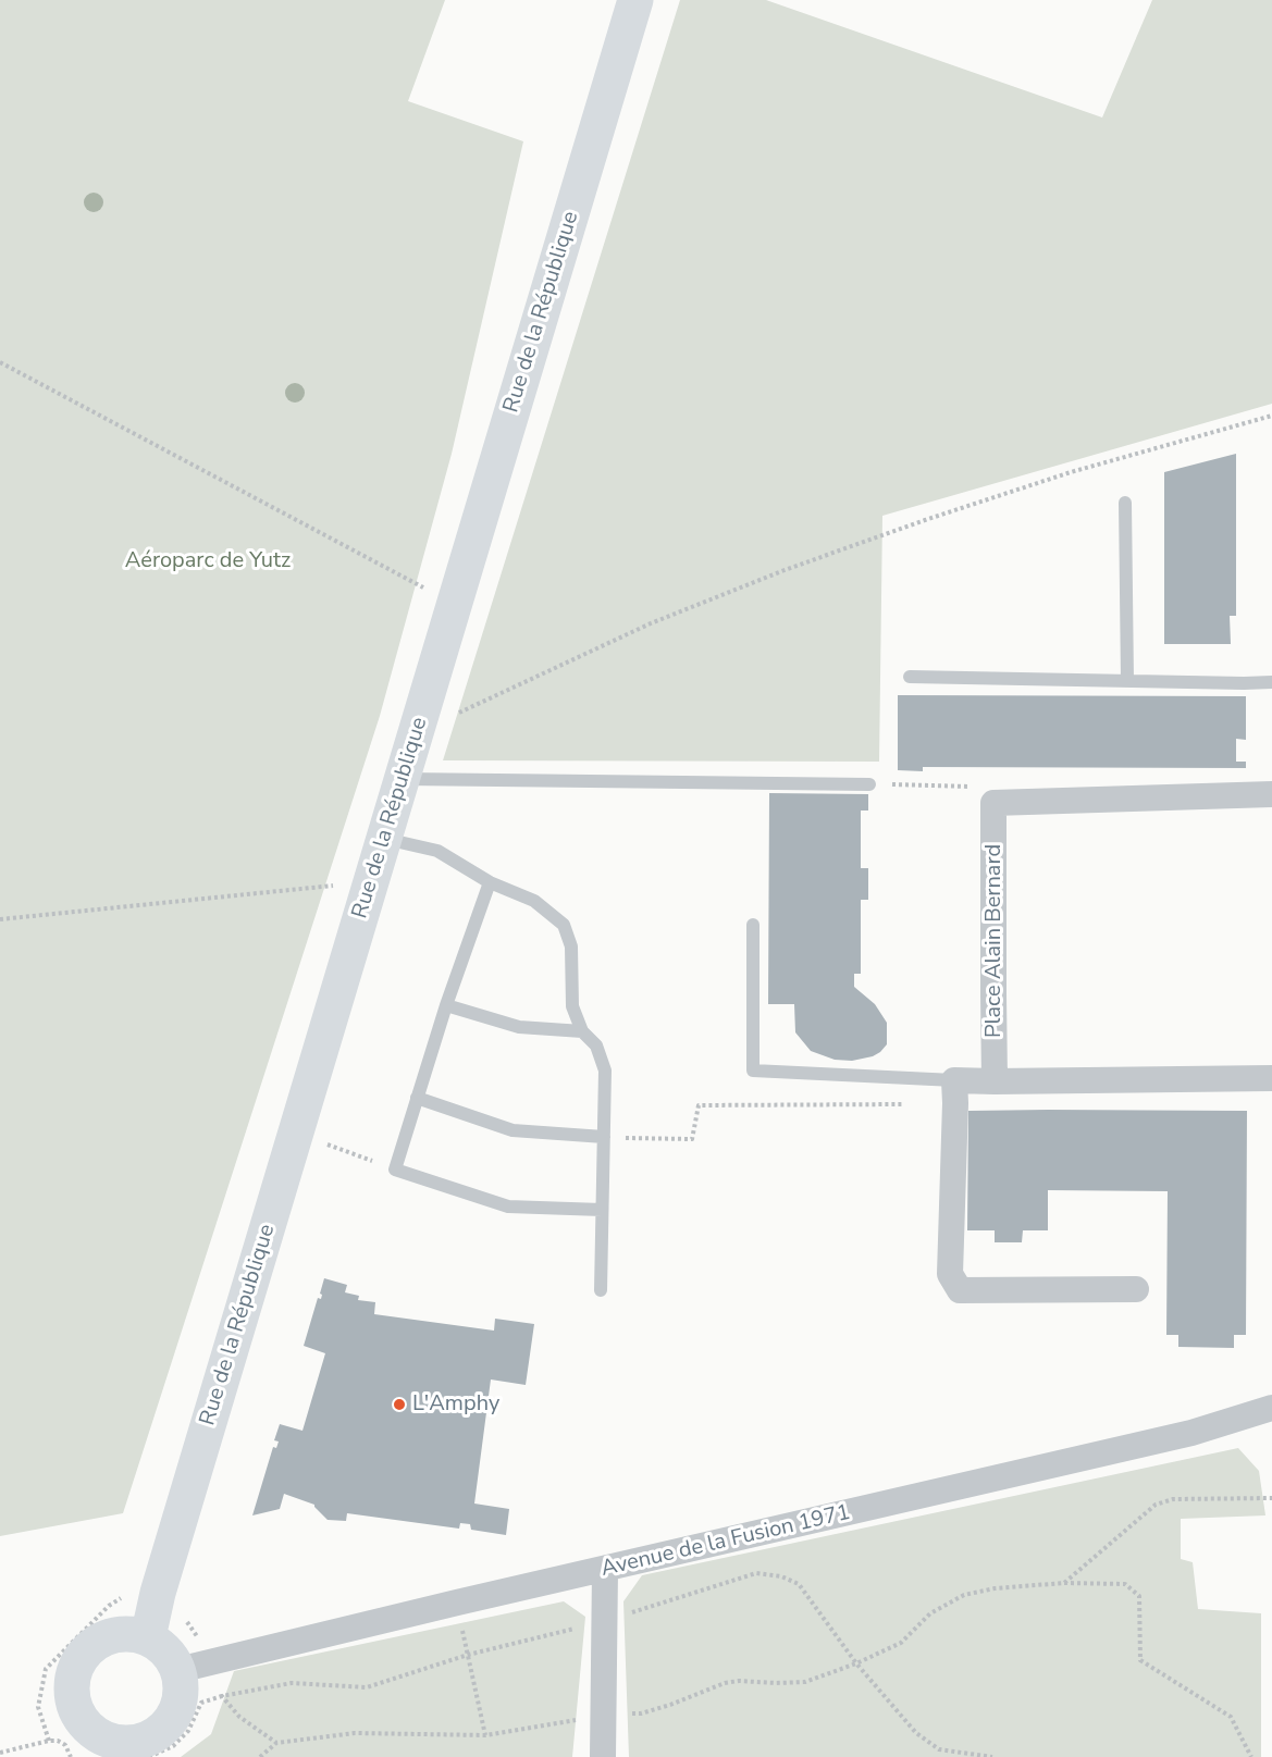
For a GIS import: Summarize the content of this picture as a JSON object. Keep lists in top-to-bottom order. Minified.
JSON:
{"streets":{"street":["Rue de la République","Place Alain Bernard","Avenue de la Fusion 1971"]},"crossings":[["Rue de la République","Avenue de la Fusion 1971"]],"parks":["Aéroparc de Yutz"],"places":["L'Amphy"]}
